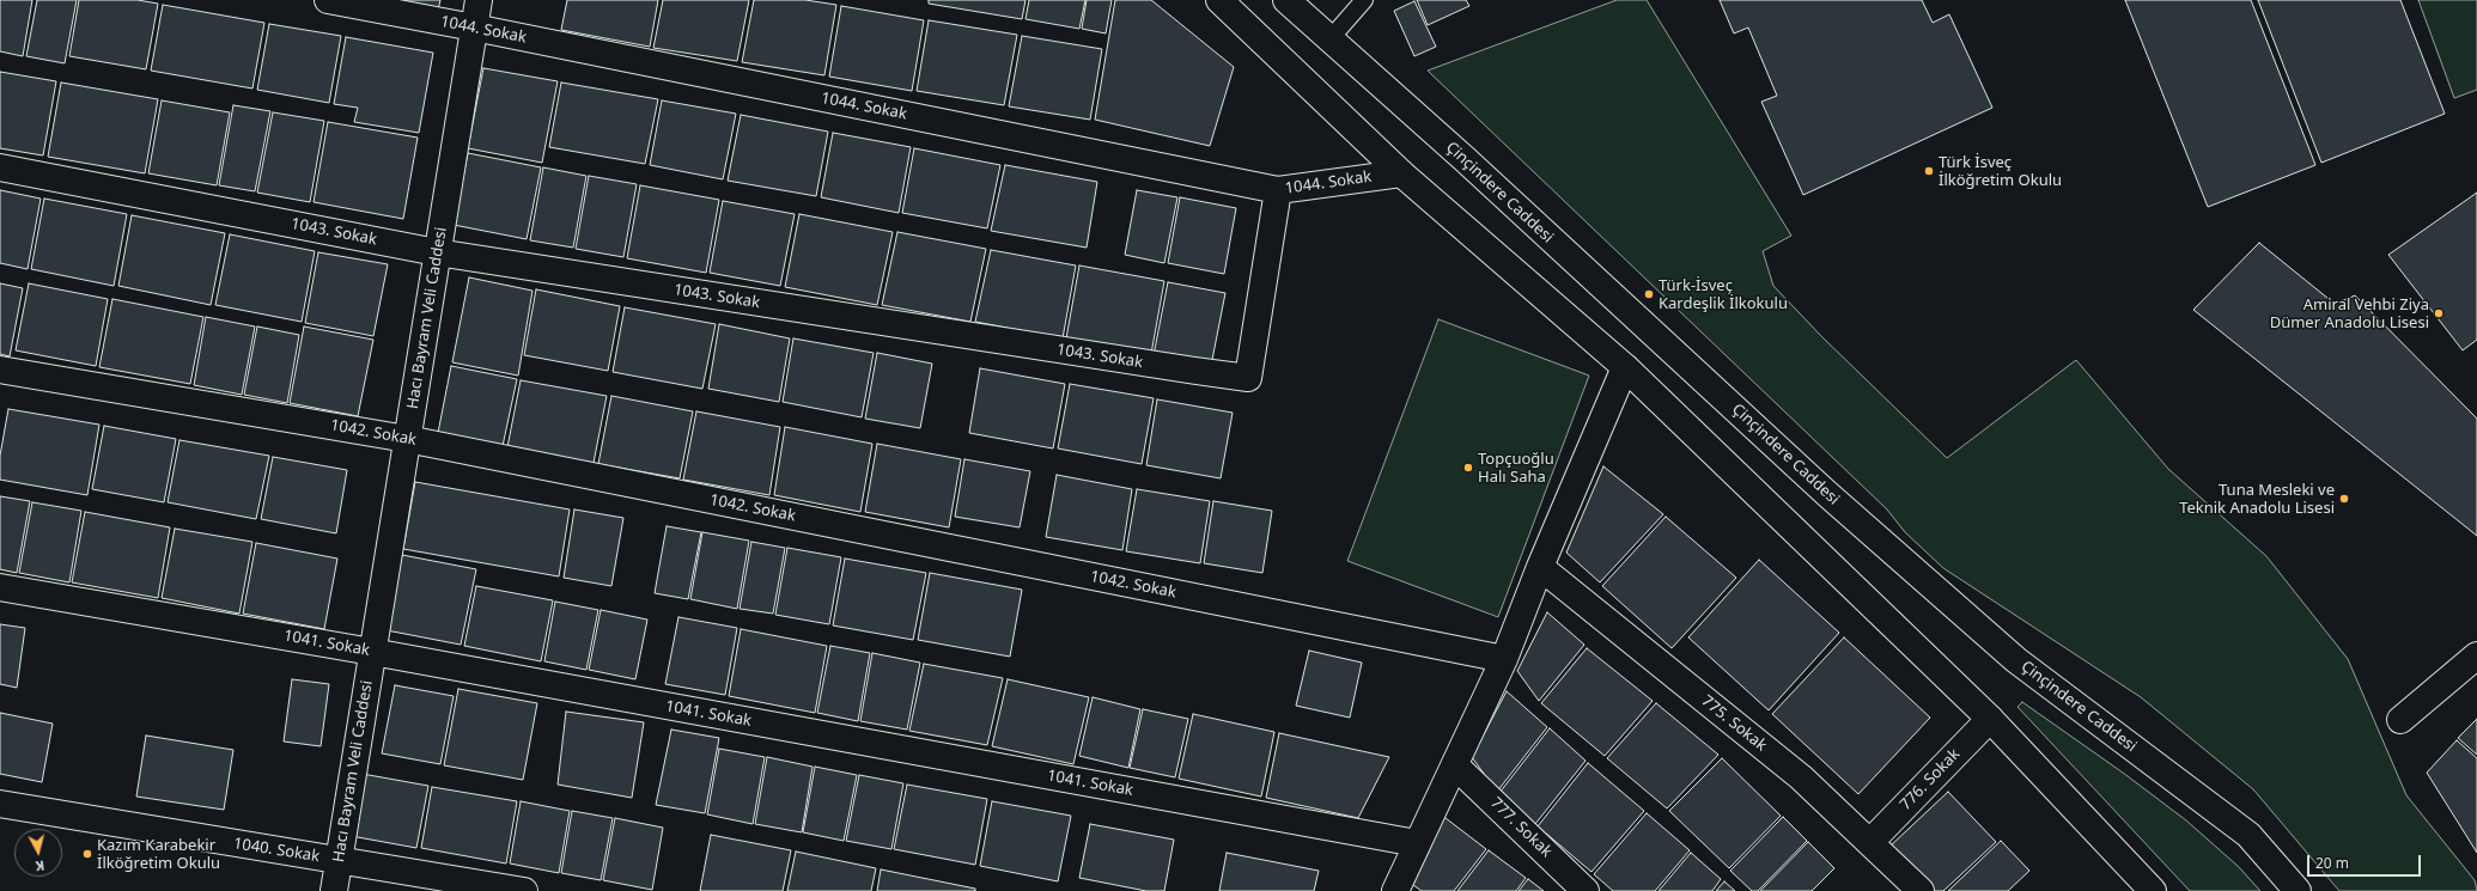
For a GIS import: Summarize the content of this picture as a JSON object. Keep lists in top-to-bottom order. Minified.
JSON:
{"streets":{"street":["1044. Sokak","Çinçindere Caddesi","1043. Sokak","Hacı Bayram Veli Caddesi","1042. Sokak","1041. Sokak","775. Sokak","776. Sokak","777. Sokak","1040. Sokak"]},"crossings":[["1044. Sokak","1043. Sokak"],["1044. Sokak","Hacı Bayram Veli Caddesi"],["1043. Sokak","Hacı Bayram Veli Caddesi"],["Hacı Bayram Veli Caddesi","1042. Sokak"],["Hacı Bayram Veli Caddesi","1041. Sokak"],["Hacı Bayram Veli Caddesi","1040. Sokak"],["775. Sokak","776. Sokak"]],"places":["Türk İsveç İlköğretim Okulu","Türk-İsveç Kardeşlik İlkokulu","Amiral Vehbi Ziya Dümer Anadolu Lisesi","Topçuoğlu Halı Saha","Tuna Mesleki ve Teknik Anadolu Lisesi","Kazım Karabekir İlköğretim Okulu"],"scale_bar":"20 m","north":"bottom"}
